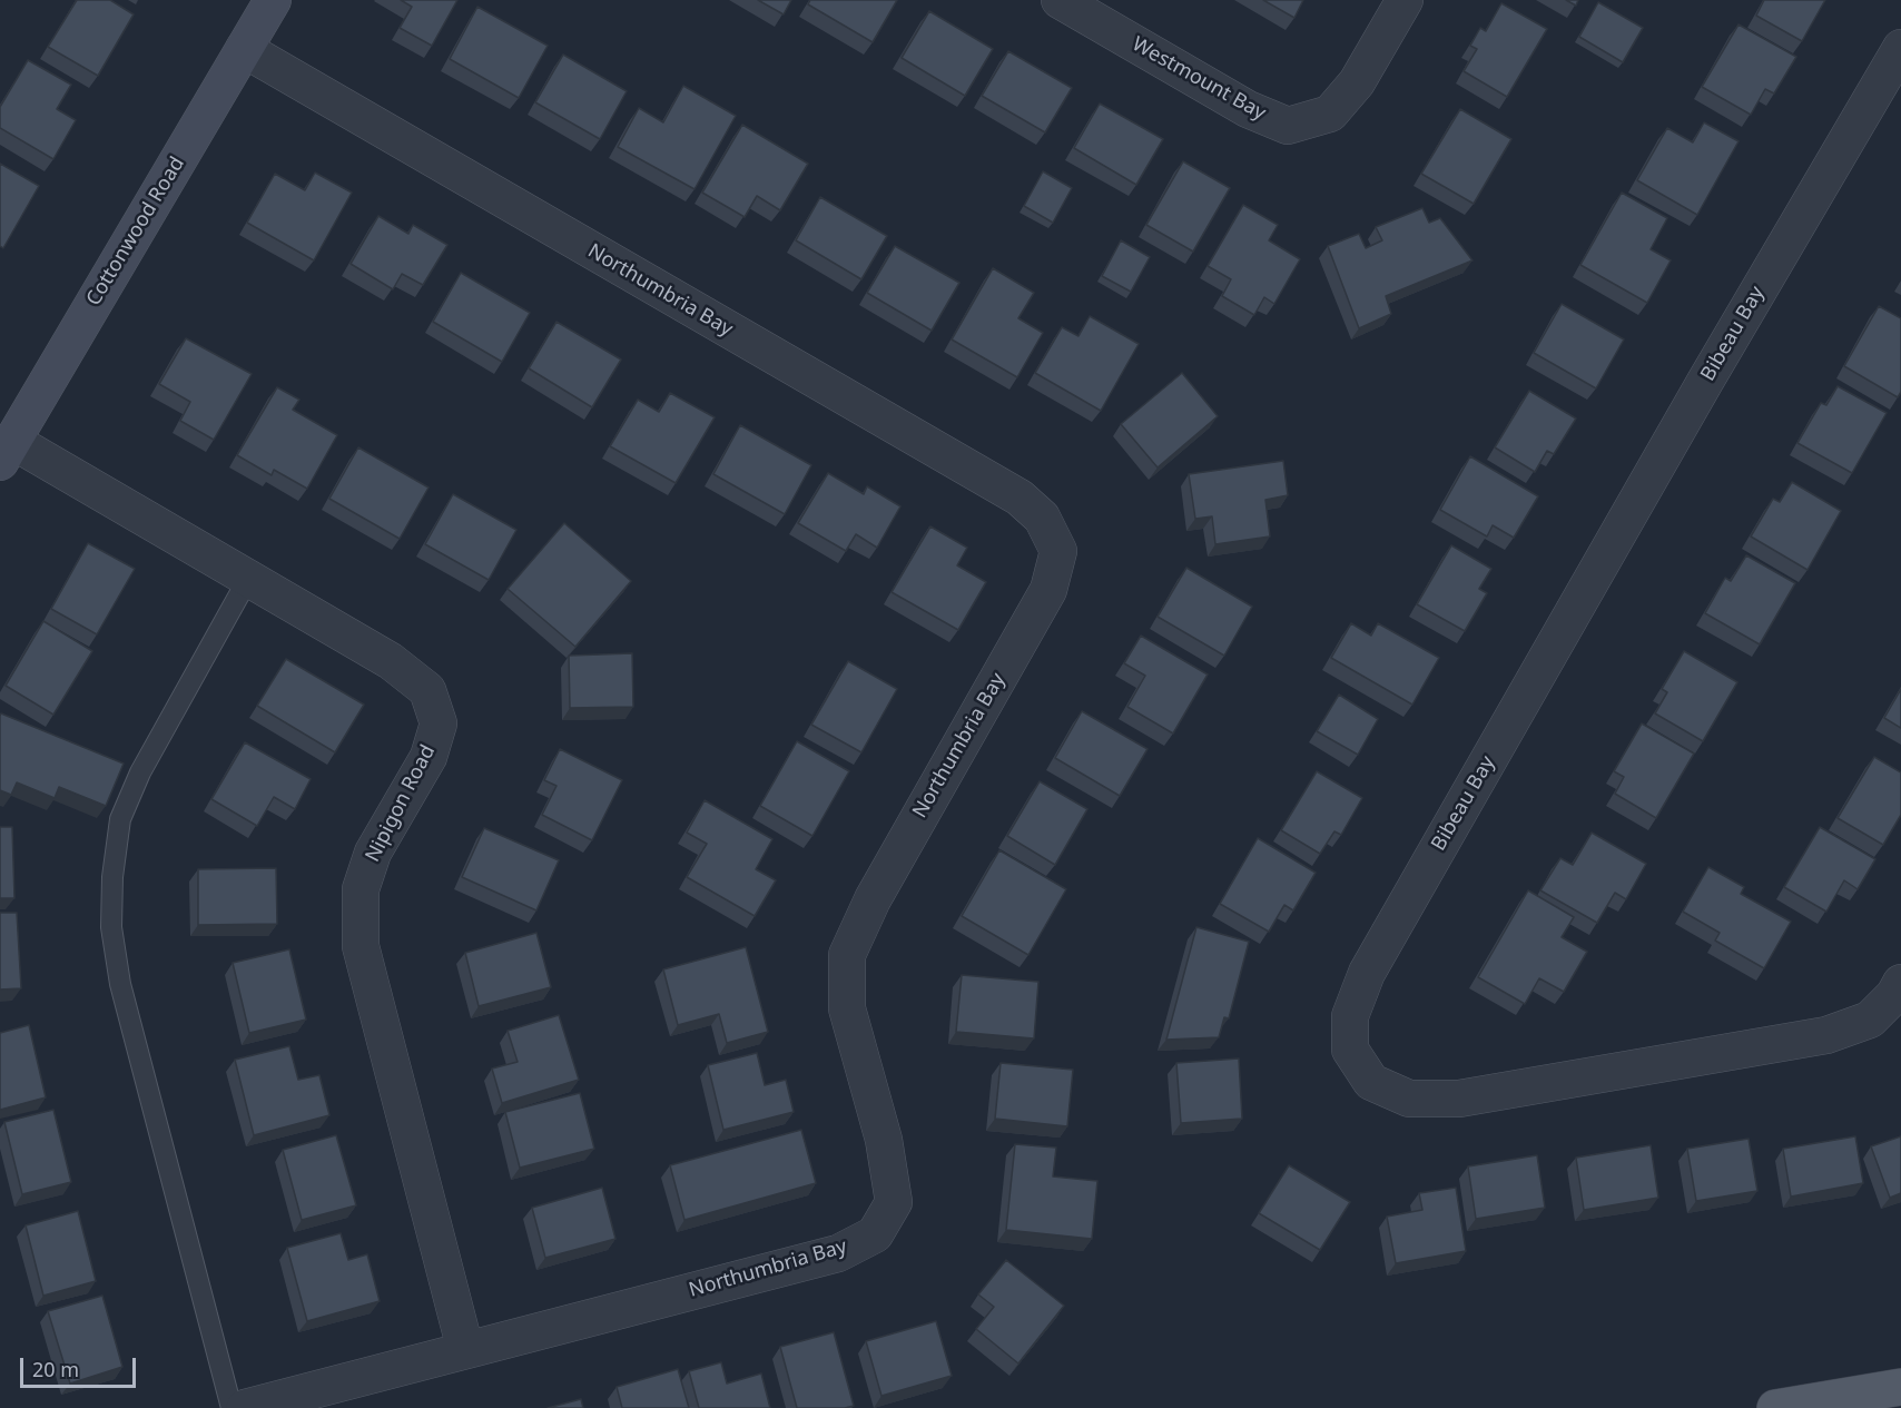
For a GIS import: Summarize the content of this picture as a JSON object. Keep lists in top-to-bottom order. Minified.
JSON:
{"streets":{"street":["Westmount Bay","Cottonwood Road","Northumbria Bay","Bibeau Bay","Nipigon Road"]},"crossings":[["Cottonwood Road","Northumbria Bay"],["Cottonwood Road","Nipigon Road"],["Northumbria Bay","Nipigon Road"]],"scale_bar":"20 m"}
